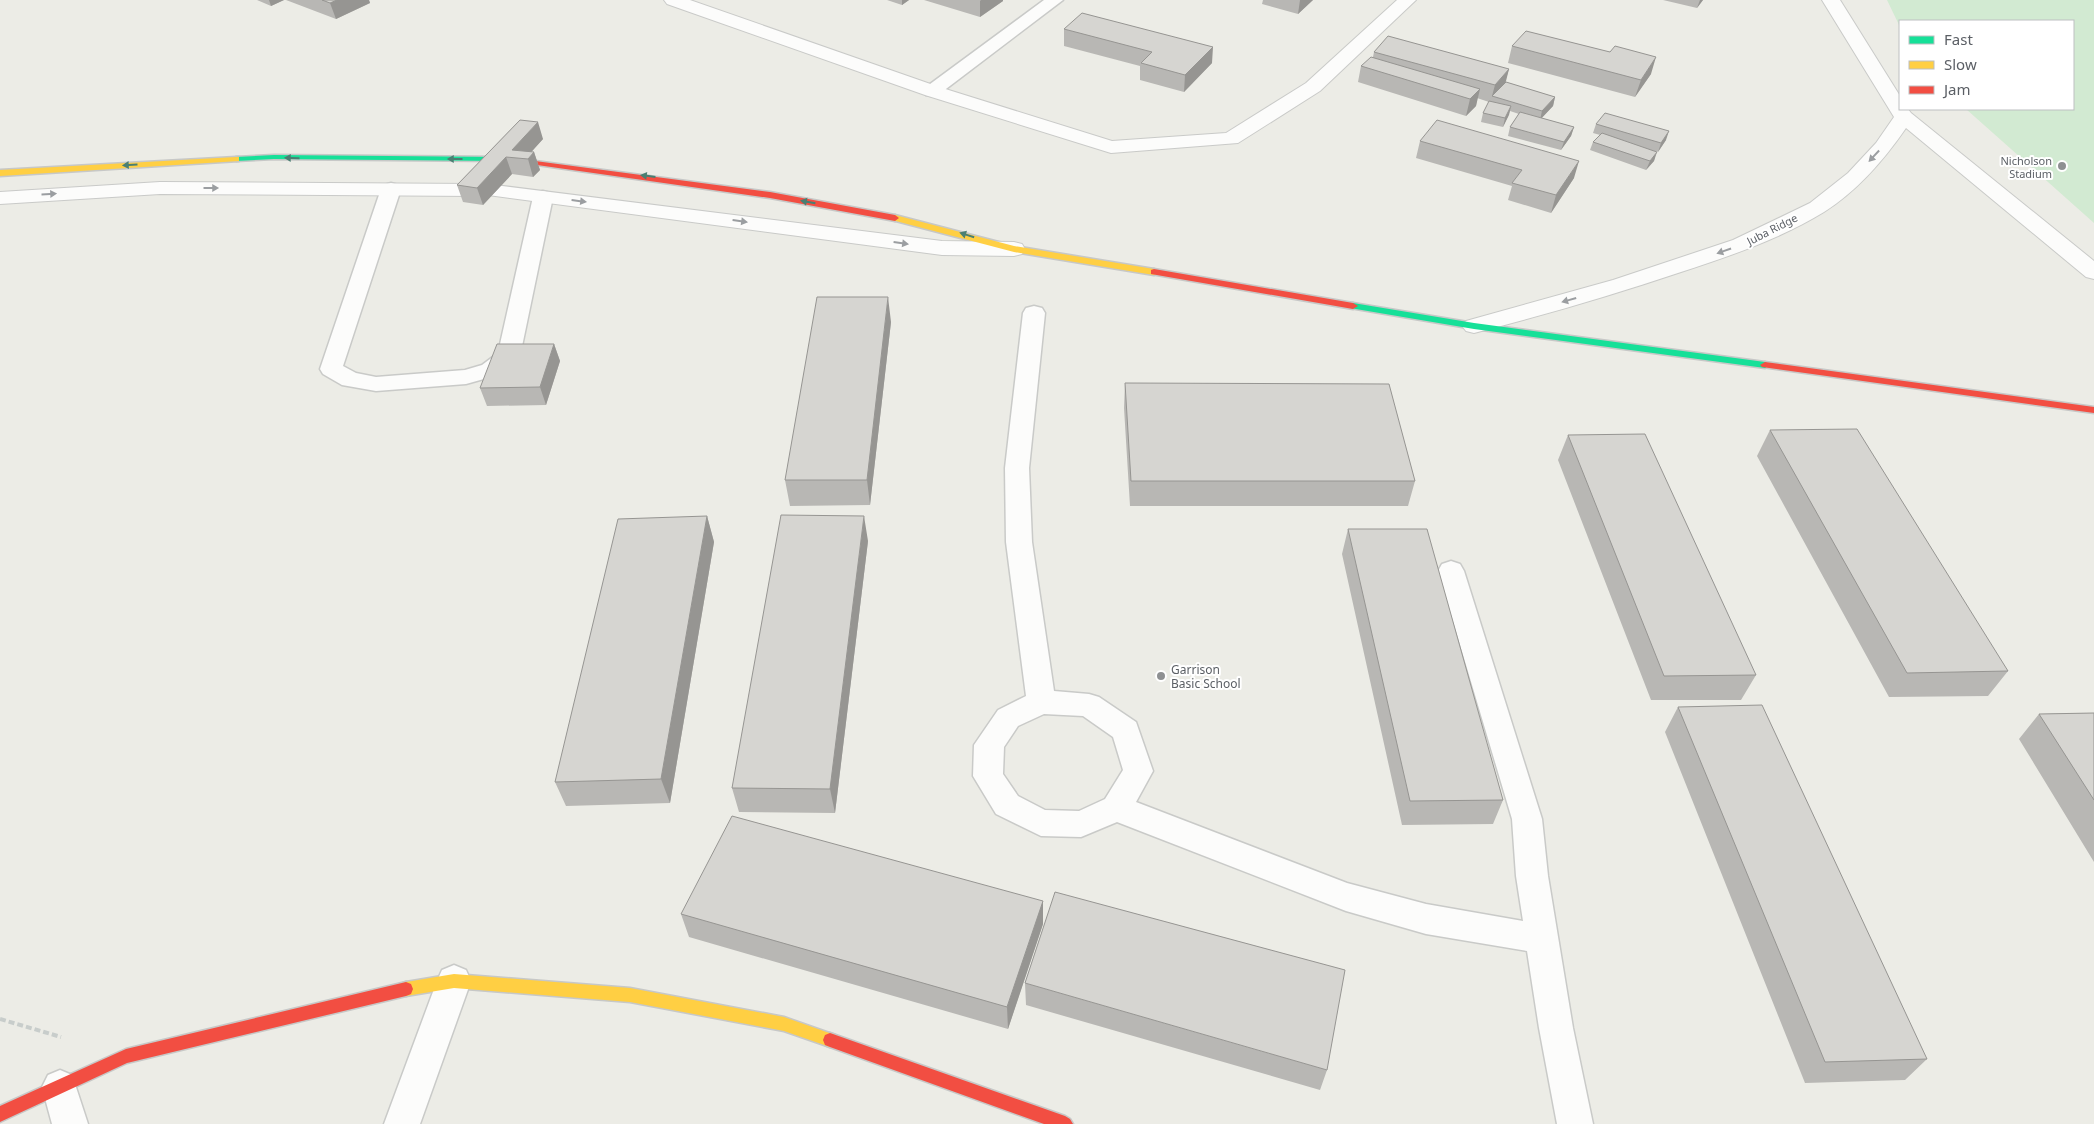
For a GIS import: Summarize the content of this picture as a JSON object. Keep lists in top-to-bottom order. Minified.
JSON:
{"streets":{"street":["Juba Ridge"]},"one_way":["Juba Ridge"],"places":["Nicholson Stadium","Garrison Basic School"],"legend":["Fast","Slow","Jam"]}
